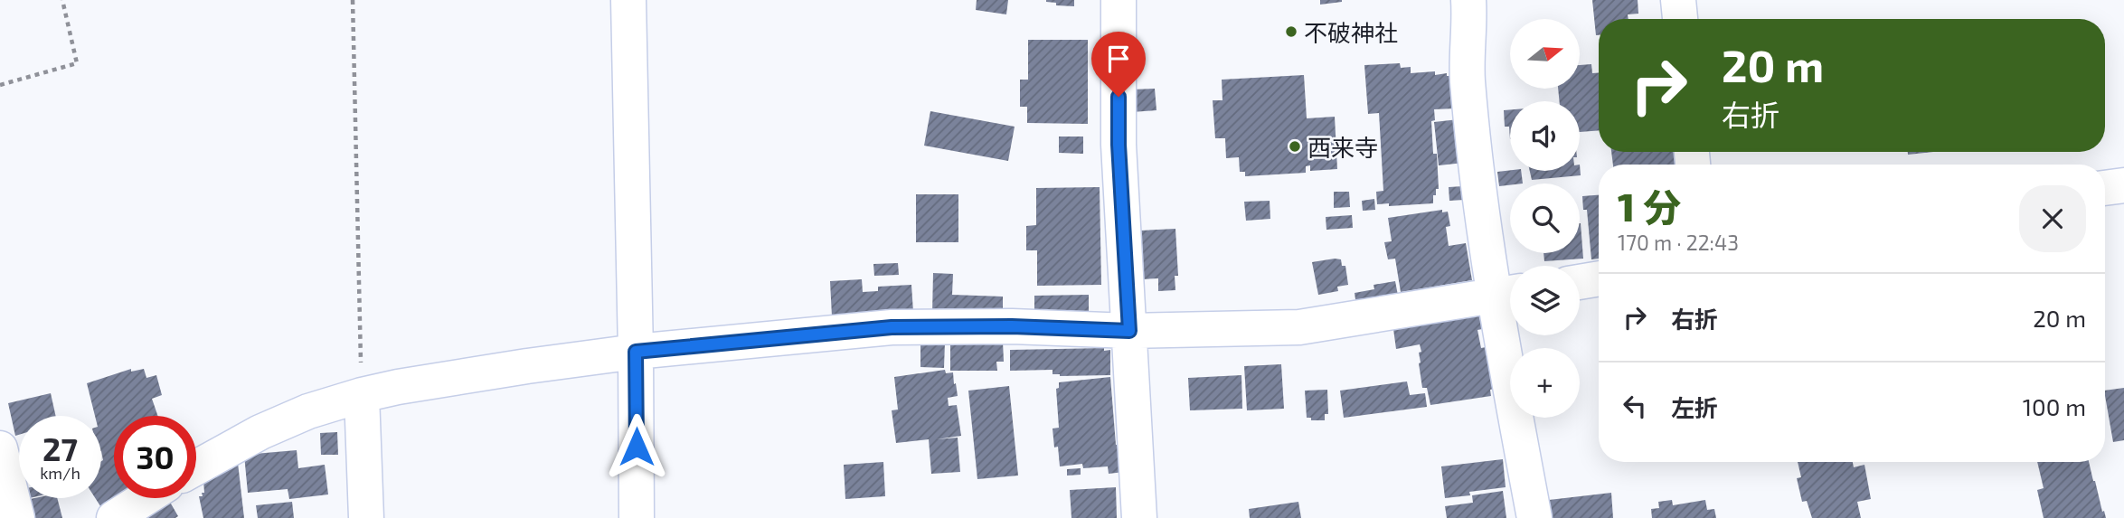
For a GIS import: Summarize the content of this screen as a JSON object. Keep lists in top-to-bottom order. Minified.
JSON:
{"places":["不破神社","西来寺"],"north":"right","page":{"map_buttons":"+","turn":["20 m","右折"],"heading":["1 分","170 m · 22:43"],"list":[{"name":"右折","value":"20 m"},{"name":"左折","value":"100 m"}],"speed":"27 km/h","limit":"30"}}
